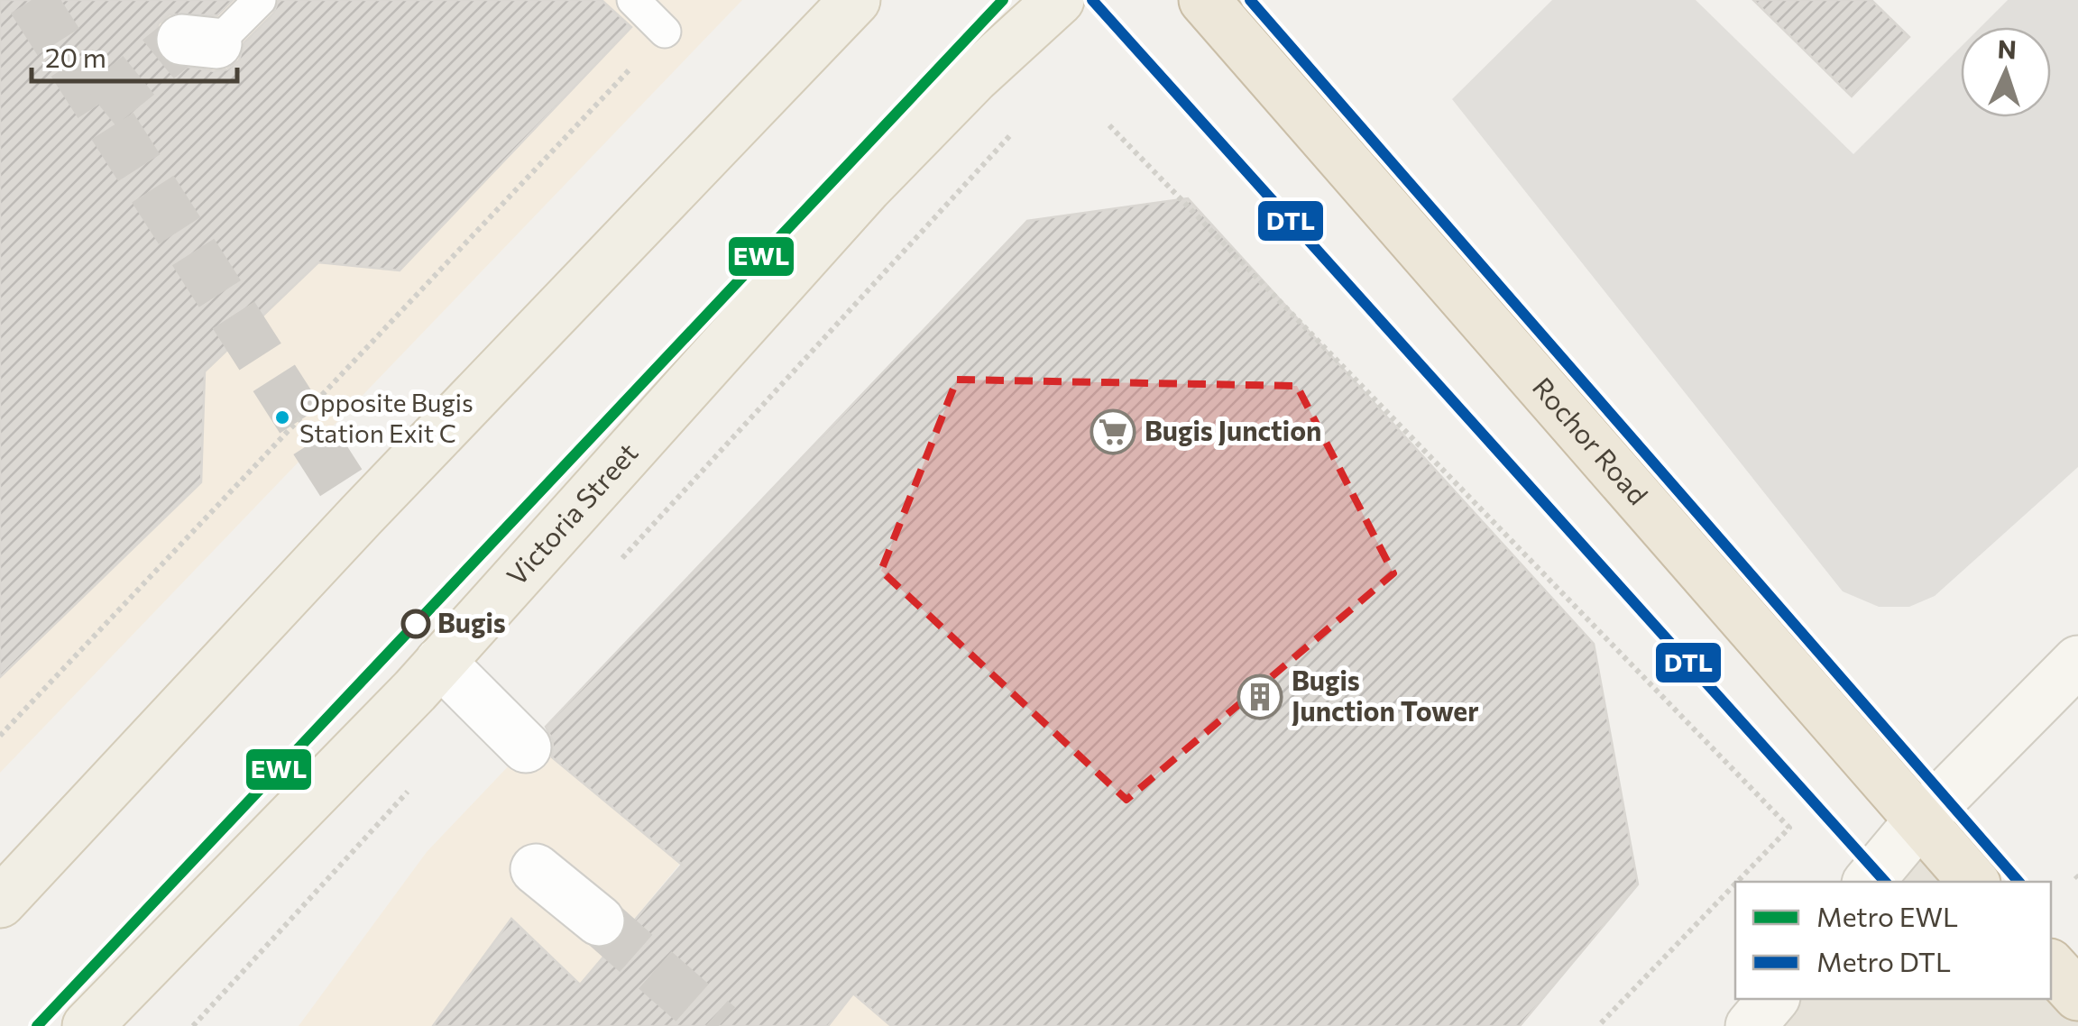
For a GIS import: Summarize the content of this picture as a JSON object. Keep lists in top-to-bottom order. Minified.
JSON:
{"streets":{"highway":["Rochor Road"],"main road":["Victoria Street"]},"places":{"other":["Opposite Bugis Station Exit C","Bugis"],"supermarket":["Bugis Junction"],"building":["Bugis Junction Tower"]},"lines":["metro line EWL","metro line DTL"],"legend":["Metro EWL","Metro DTL"],"scale_bar":"20 m","north":"top"}
